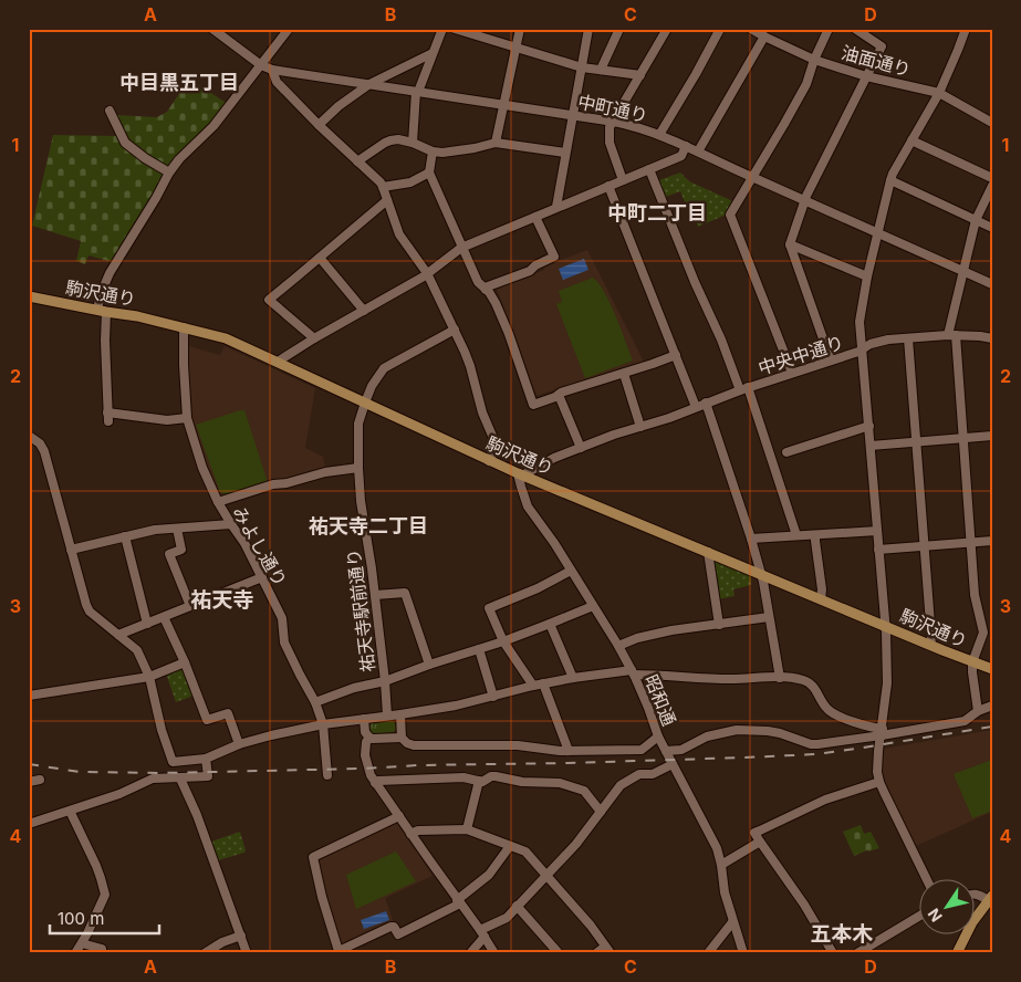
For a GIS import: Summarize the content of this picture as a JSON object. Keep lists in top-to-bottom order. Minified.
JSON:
{"streets":{"main road":["駒沢通り"],"street":["油面通り","中町通り","中央中通り","みよし通り","祐天寺駅前通り","昭和通"]},"crossings":[["油面通り","中央中通り"],["中町通り","中央中通り"],["駒沢通り","中央中通り"],["駒沢通り","みよし通り"],["駒沢通り","祐天寺駅前通り"],["駒沢通り","昭和通"],["中央中通り","昭和通"]],"districts":["中目黒五丁目","中町二丁目","祐天寺二丁目","祐天寺","五本木"],"scale_bar":"100 m","north":"bottom left","grid":{"columns":["A","B","C","D"],"rows":["1","2","3","4"]}}
